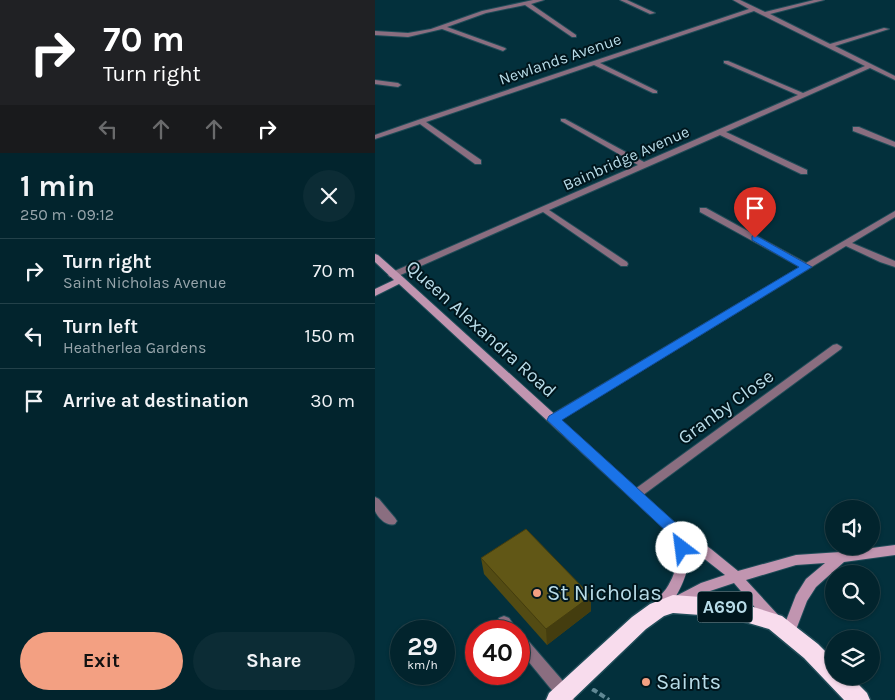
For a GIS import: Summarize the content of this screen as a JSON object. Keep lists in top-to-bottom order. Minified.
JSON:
{"streets":{"highway":["A690"],"street":["Newlands Avenue","Bainbridge Avenue","Queen Alexandra Road","Granby Close"]},"crossings":[["Bainbridge Avenue","Queen Alexandra Road"],["Queen Alexandra Road","Granby Close"],["Queen Alexandra Road","A690"]],"places":["St Nicholas","Saints"],"page":{"turn":["70 m","Turn right"],"heading":["1 min","250 m · 09:12"],"list":[{"name":"Turn right","note":"Saint Nicholas Avenue","value":"70 m"},{"name":"Turn left","note":"Heatherlea Gardens","value":"150 m"},{"name":"Arrive at destination","value":"30 m"}],"speed":"29 km/h","limit":"40","buttons":["Exit","Share"]}}
